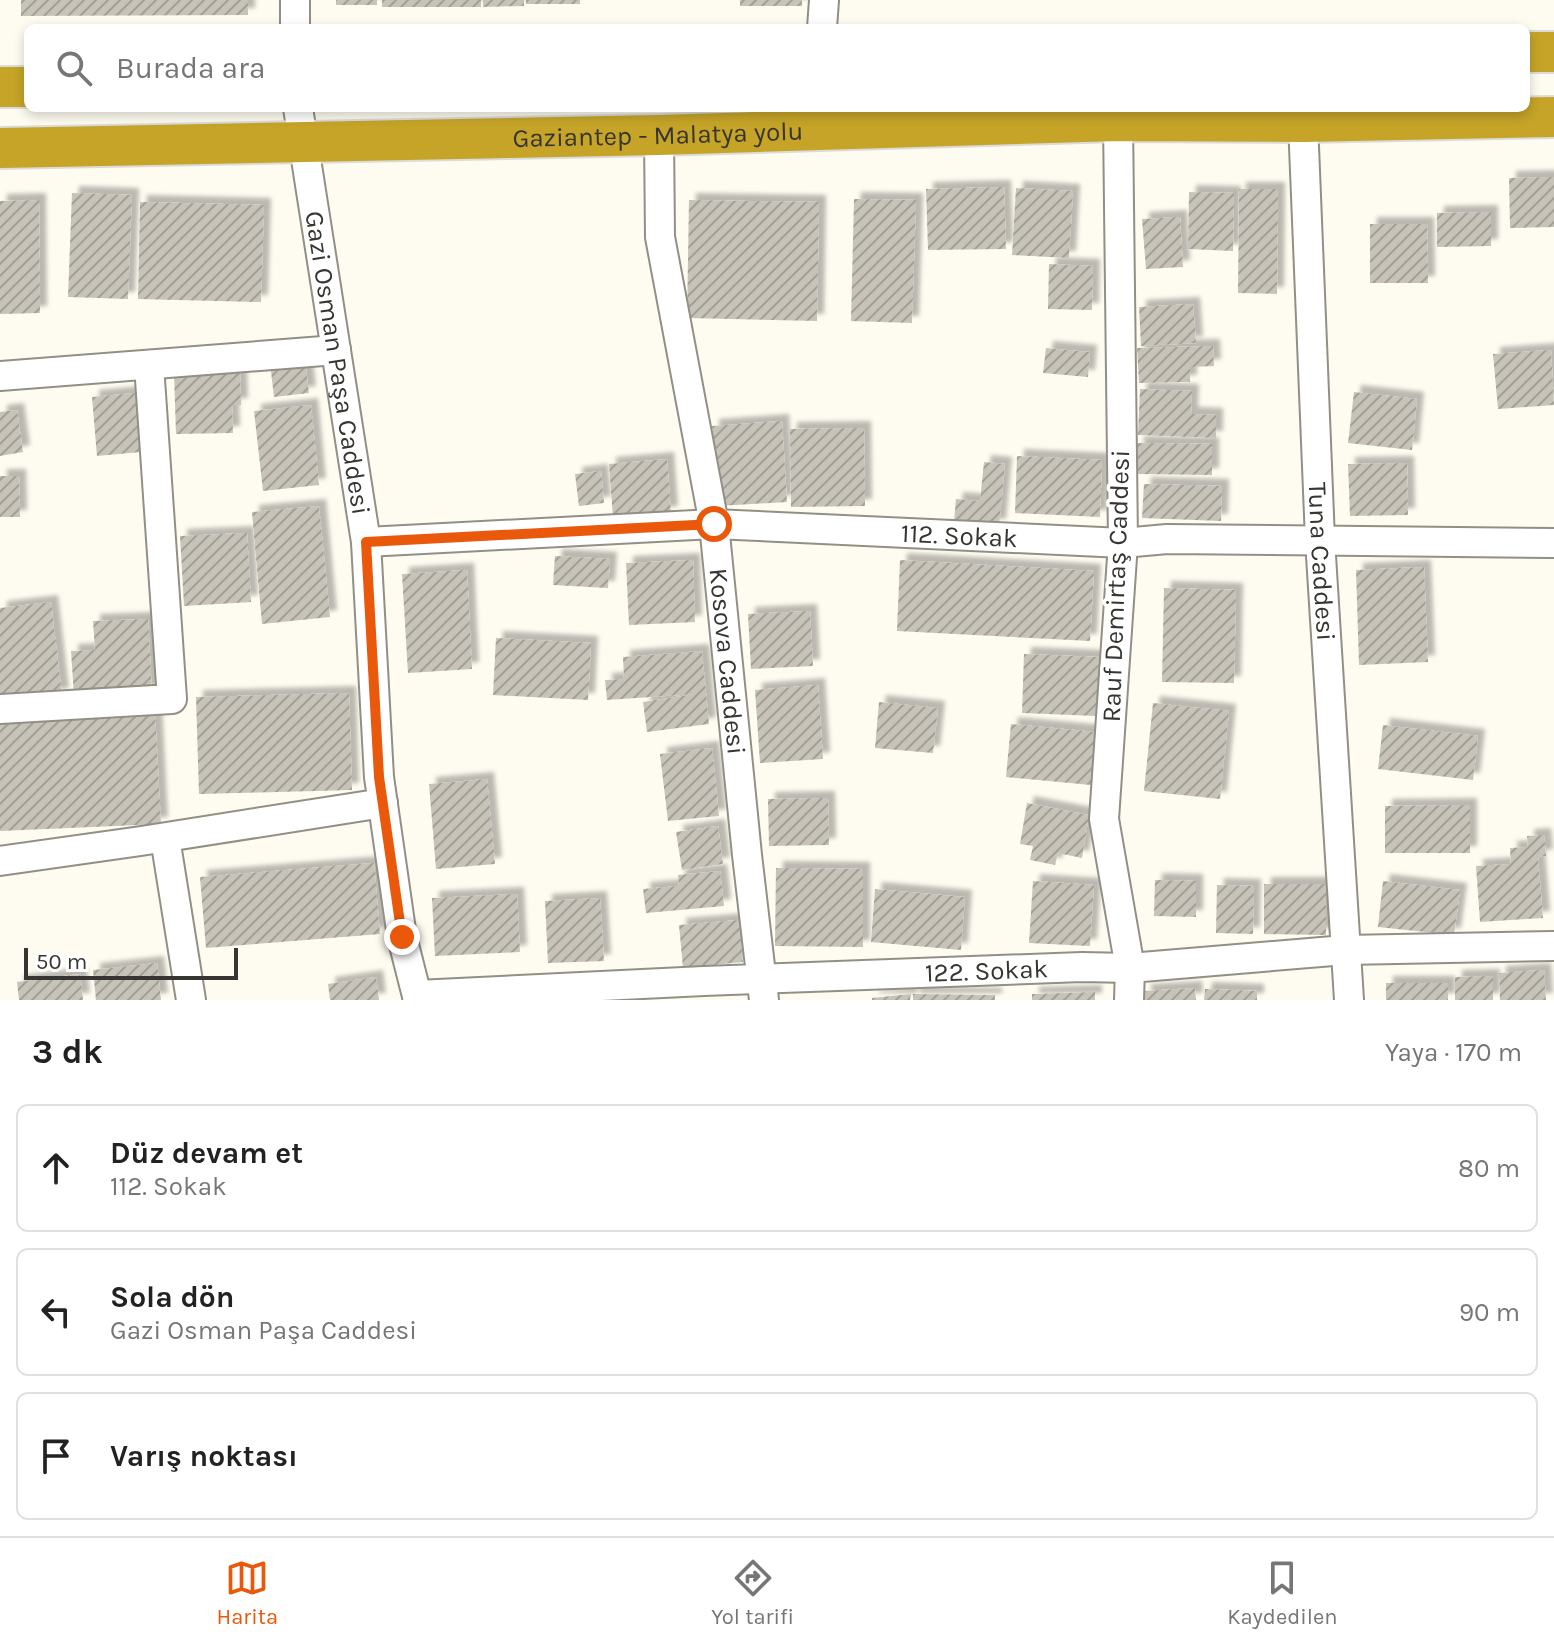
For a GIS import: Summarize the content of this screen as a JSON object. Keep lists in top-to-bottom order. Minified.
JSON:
{"streets":{"highway":["Gaziantep - Malatya yolu"],"street":["Gazi Osman Paşa Caddesi","112. Sokak","Tuna Caddesi","Rauf Demirtaş Caddesi","Kosova Caddesi","122. Sokak"]},"crossings":[["Gaziantep - Malatya yolu","Gazi Osman Paşa Caddesi"],["Gaziantep - Malatya yolu","Tuna Caddesi"],["Gaziantep - Malatya yolu","Rauf Demirtaş Caddesi"],["Gaziantep - Malatya yolu","Kosova Caddesi"],["Gazi Osman Paşa Caddesi","112. Sokak"],["Gazi Osman Paşa Caddesi","122. Sokak"],["112. Sokak","Tuna Caddesi"],["112. Sokak","Rauf Demirtaş Caddesi"],["112. Sokak","Kosova Caddesi"],["Tuna Caddesi","122. Sokak"],["Rauf Demirtaş Caddesi","122. Sokak"],["Kosova Caddesi","122. Sokak"]],"scale_bar":"50 m","page":{"search":"Burada ara","scale":"50 m","heading":["3 dk","Yaya · 170 m"],"list":[["Düz devam et","112. Sokak","80 m"],["Sola dön","Gazi Osman Paşa Caddesi","90 m"],"Varış noktası"],"nav":["Harita","Yol tarifi","Kaydedilen"]}}
